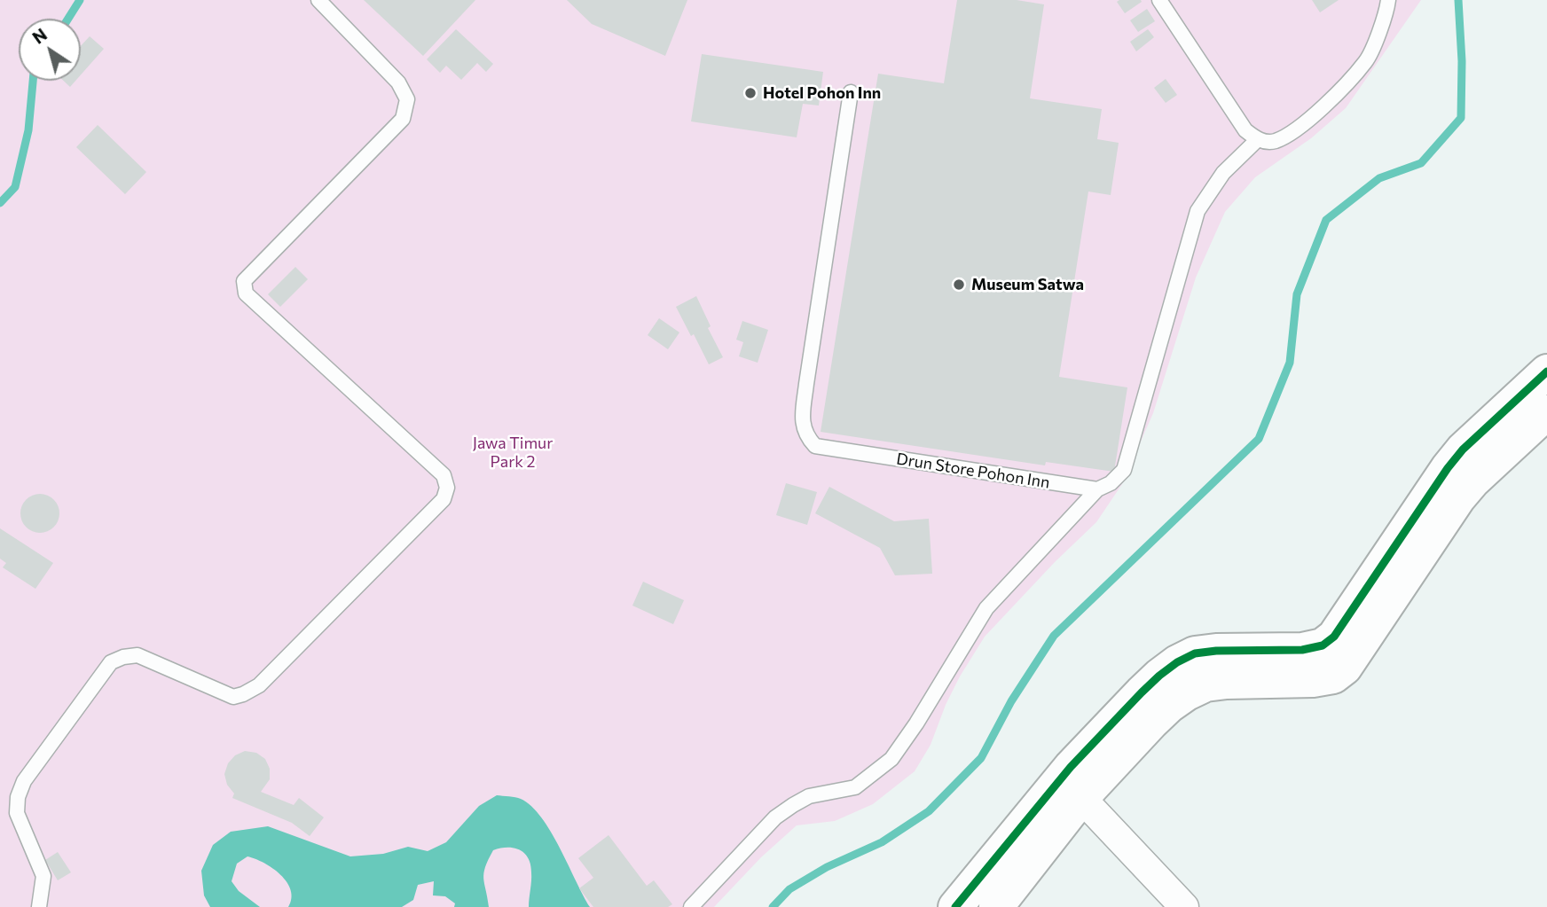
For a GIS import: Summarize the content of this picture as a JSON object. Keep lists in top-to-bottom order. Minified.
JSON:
{"streets":{"lane":["Drun Store Pohon Inn"]},"parks":["Jawa Timur Park 2"],"places":["Hotel Pohon Inn","Museum Satwa"],"north":"top left"}
